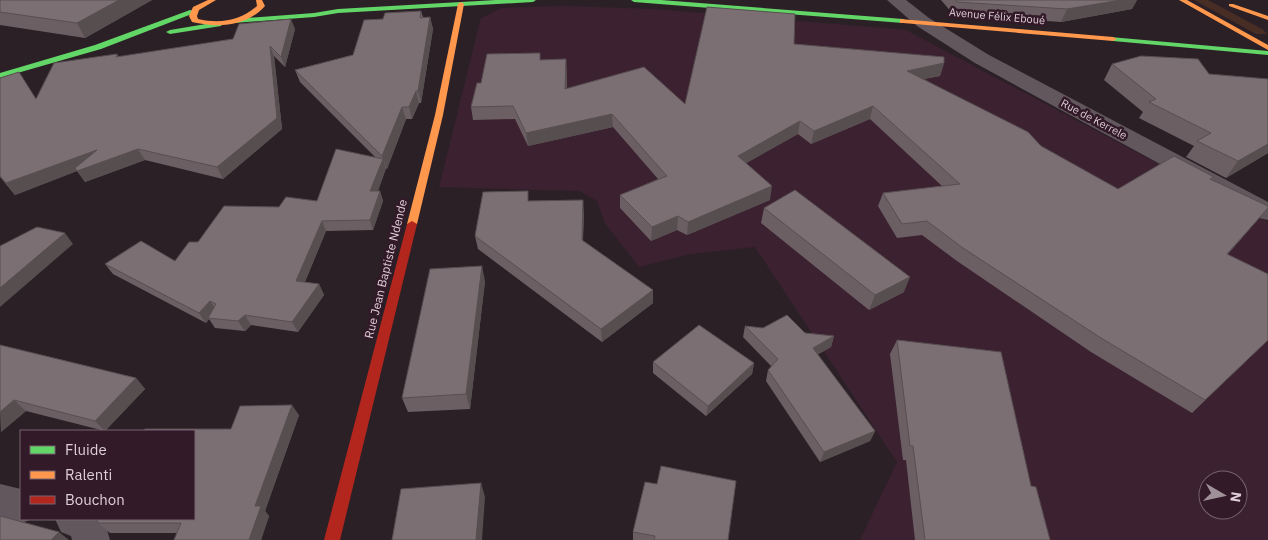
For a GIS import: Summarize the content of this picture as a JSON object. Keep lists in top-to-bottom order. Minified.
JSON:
{"streets":{"main road":["Avenue Félix Eboué","Rue Jean Baptiste Ndende"],"street":["Rue de Kerrele"]},"crossings":[["Avenue Félix Eboué","Rue de Kerrele"]],"legend":["Fluide","Ralenti","Bouchon"],"north":"right"}
